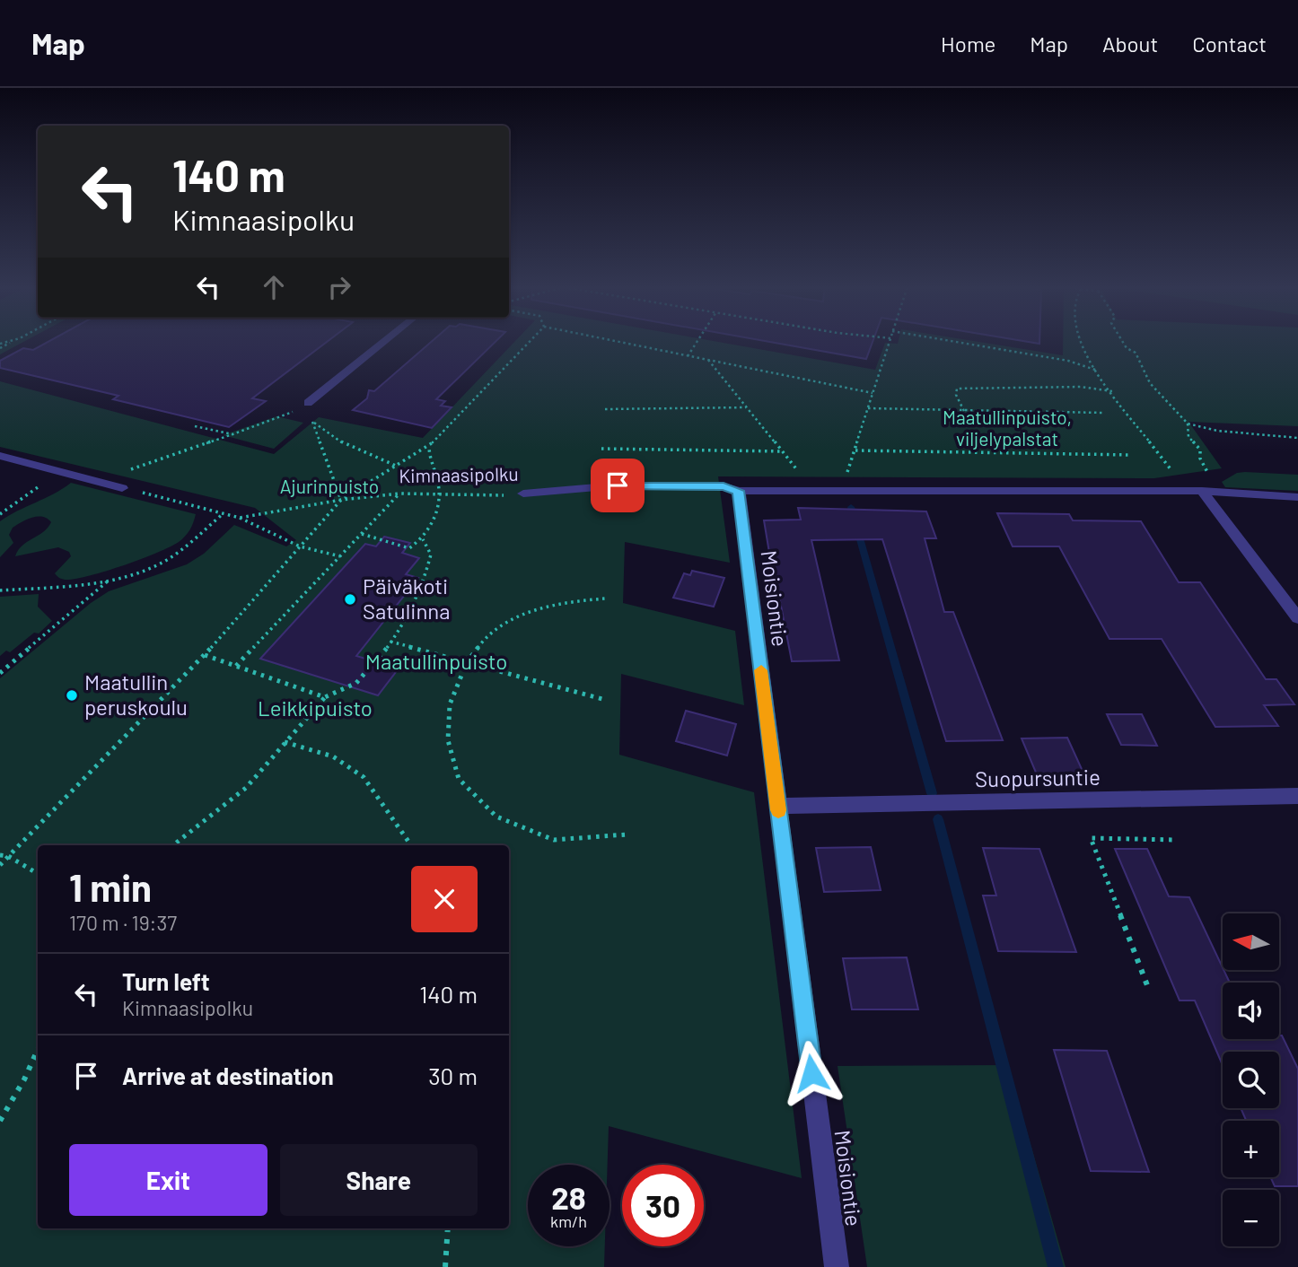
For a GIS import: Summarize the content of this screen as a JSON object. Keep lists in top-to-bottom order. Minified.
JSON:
{"streets":{"street":["Kimnaasipolku","Moisiontie","Suopursuntie"]},"crossings":[["Kimnaasipolku","Moisiontie"],["Moisiontie","Suopursuntie"]],"parks":["Maatullinpuisto, viljelypalstat","Ajurinpuisto","Maatullinpuisto","Leikkipuisto"],"places":["Päiväkoti Satulinna","Maatullin peruskoulu"],"north":"left","page":{"header":"Map","nav":["Home","Map","About","Contact"],"turn":["140 m","Kimnaasipolku"],"heading":["1 min","170 m · 19:37"],"map_buttons":["+","−"],"list":[{"name":"Turn left","note":"Kimnaasipolku","value":"140 m"},{"name":"Arrive at destination","value":"30 m"}],"buttons":["Exit","Share"],"speed":"28 km/h","limit":"30"}}
